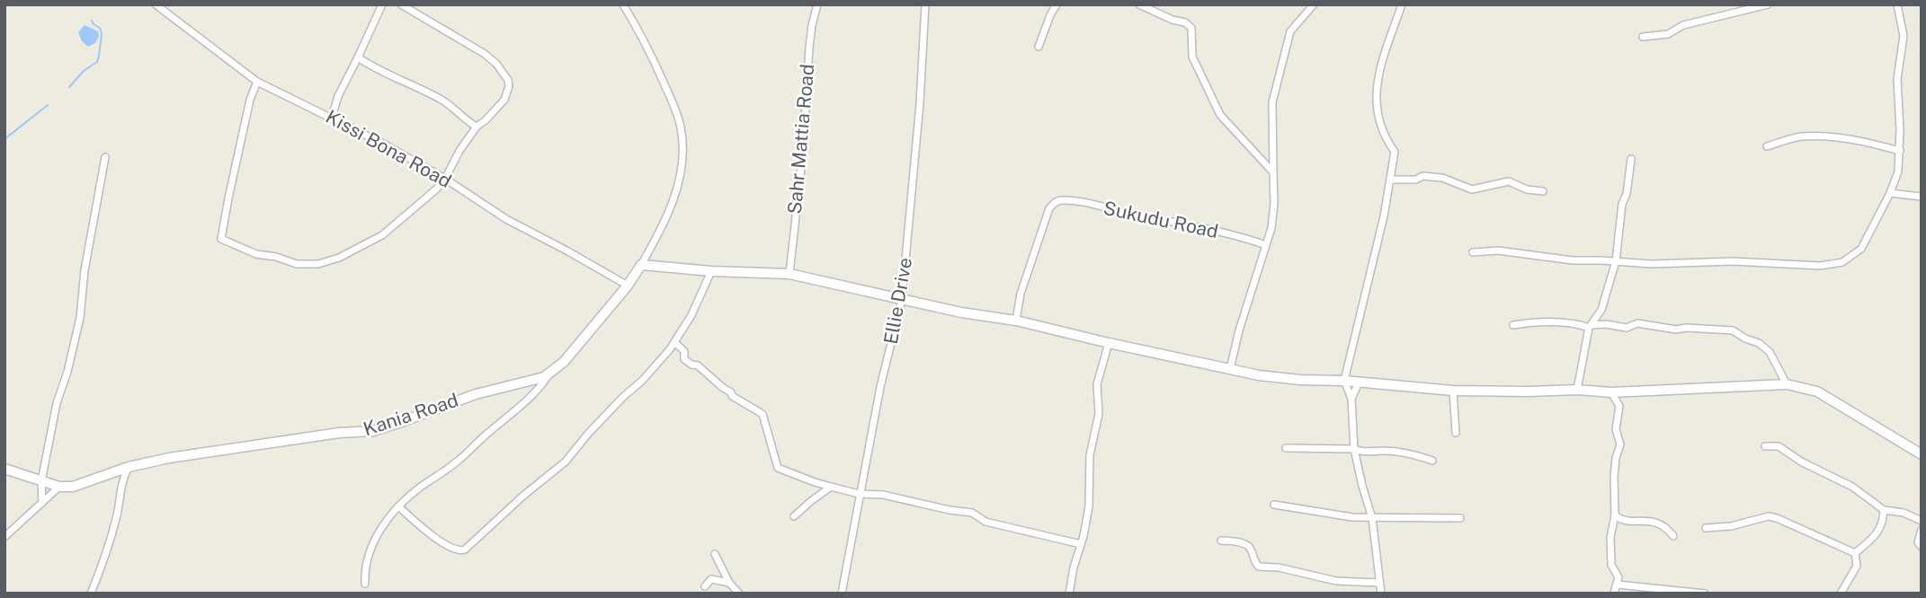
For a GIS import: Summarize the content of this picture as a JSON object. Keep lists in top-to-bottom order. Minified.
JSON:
{"streets":{"main road":["Kania Road"],"street":["Sahr Mattia Road","Kissi Bona Road","Sukudu Road","Ellie Drive"]},"crossings":[["Kissi Bona Road","Kania Road"]]}
